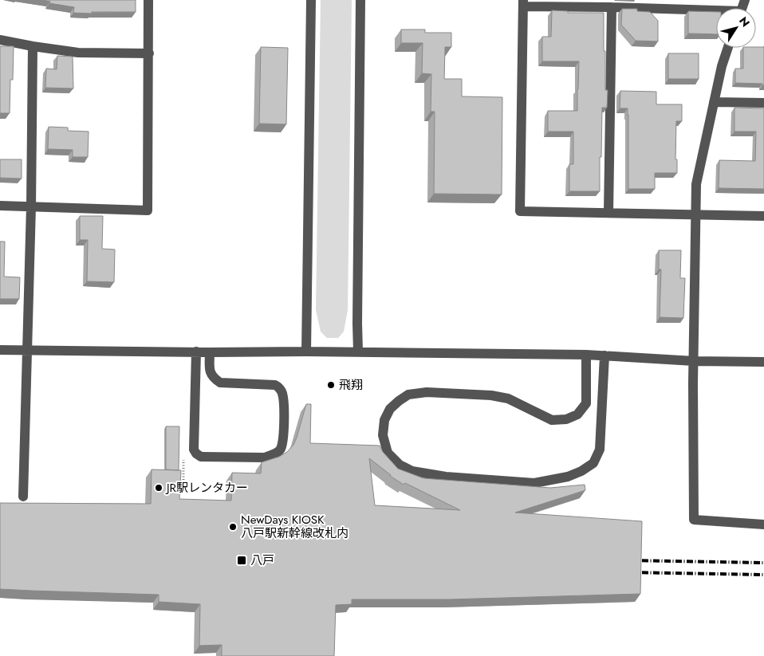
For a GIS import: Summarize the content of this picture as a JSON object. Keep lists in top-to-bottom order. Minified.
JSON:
{"places":{"other":["飛翔","JR駅レンタカー","NewDays KIOSK 八戸駅新幹線改札内"],"transit":["八戸"]},"north":"top right"}
